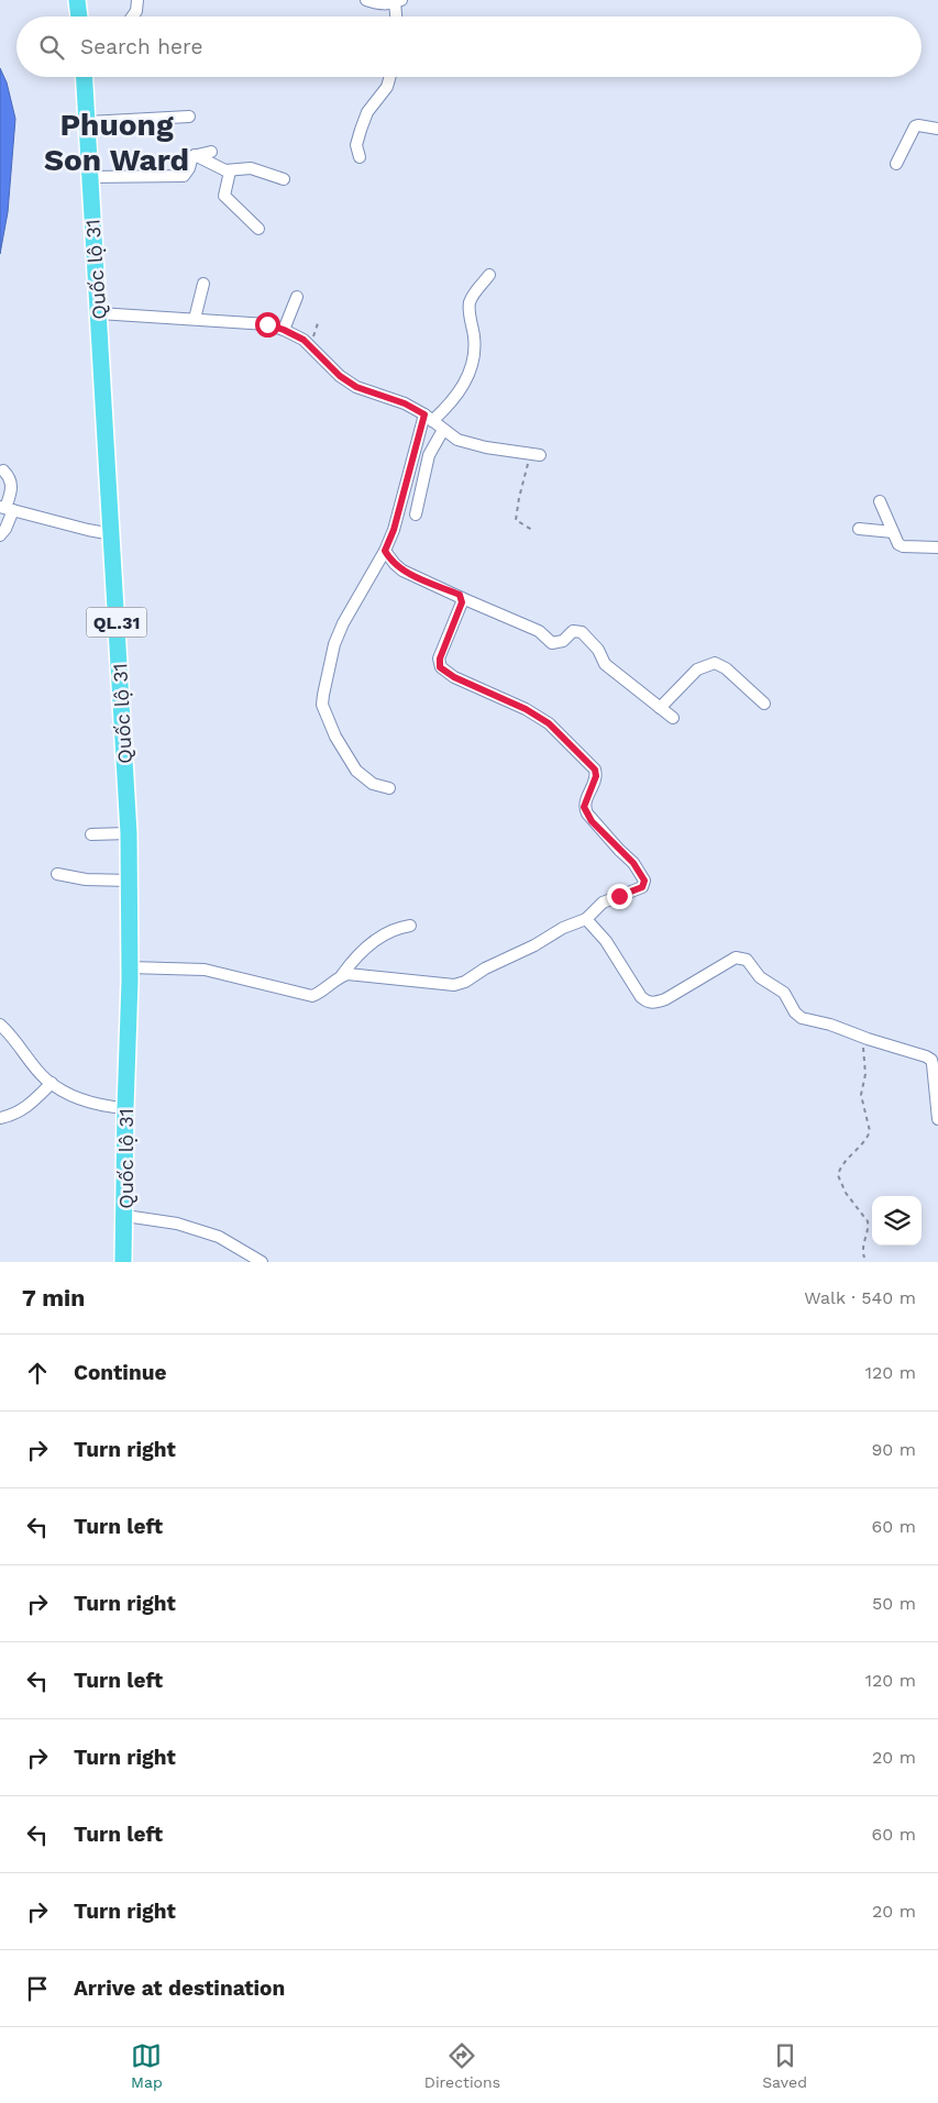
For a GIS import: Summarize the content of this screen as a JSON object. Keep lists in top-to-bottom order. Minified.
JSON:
{"streets":{"highway":["Quốc lộ 31","QL.31"]},"districts":["Phuong Son Ward"],"page":{"search":"Search here","heading":["7 min","Walk · 540 m"],"list":[["Continue","120 m"],["Turn right","90 m"],["Turn left","60 m"],["Turn right","50 m"],["Turn left","120 m"],["Turn right","20 m"],["Turn left","60 m"],["Turn right","20 m"],"Arrive at destination"],"nav":["Map","Directions","Saved"]}}
